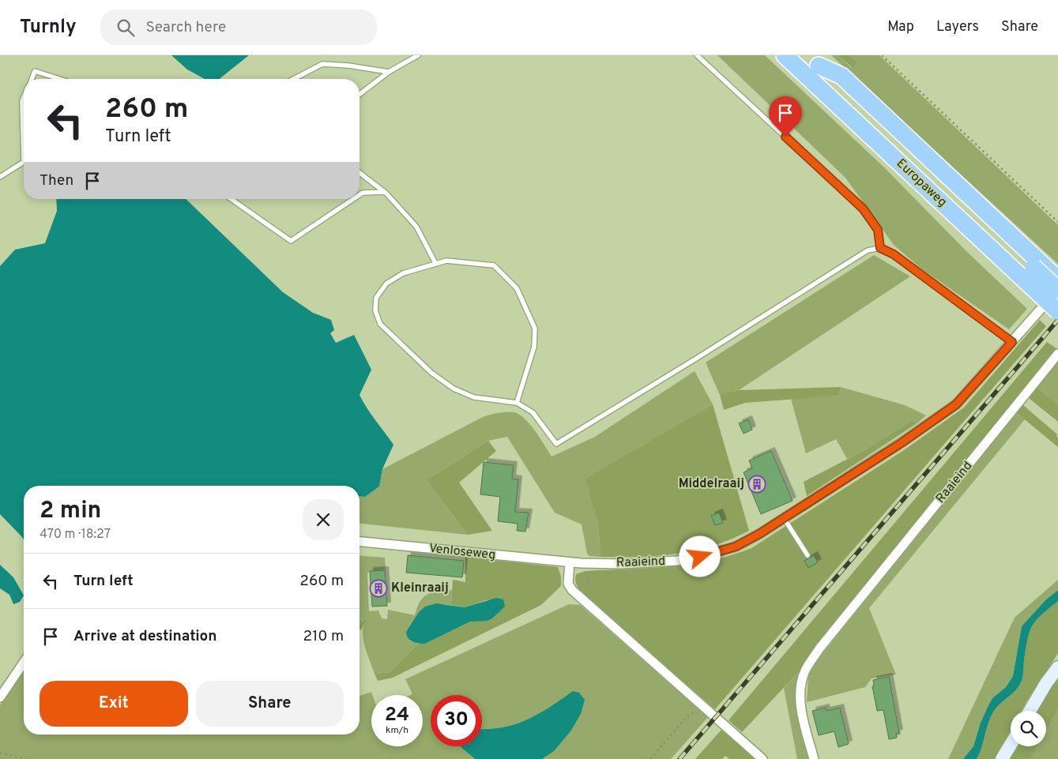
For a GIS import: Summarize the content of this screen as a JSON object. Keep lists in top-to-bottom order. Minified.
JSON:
{"streets":{"highway":["Europaweg"],"street":["Raaieind","Venloseweg"]},"crossings":[["Europaweg","Raaieind"],["Raaieind","Venloseweg"]],"places":{"building":["Middelraaij","Kleinraaij"]},"page":{"header":"Turnly","search":"Search here","nav":["Map","Layers","Share"],"turn":["260 m","Turn left"],"then":"Then","heading":["2 min","470 m · 18:27"],"list":[{"name":"Turn left","value":"260 m"},{"name":"Arrive at destination","value":"210 m"}],"buttons":["Exit","Share"],"speed":"24 km/h","limit":"30"}}
